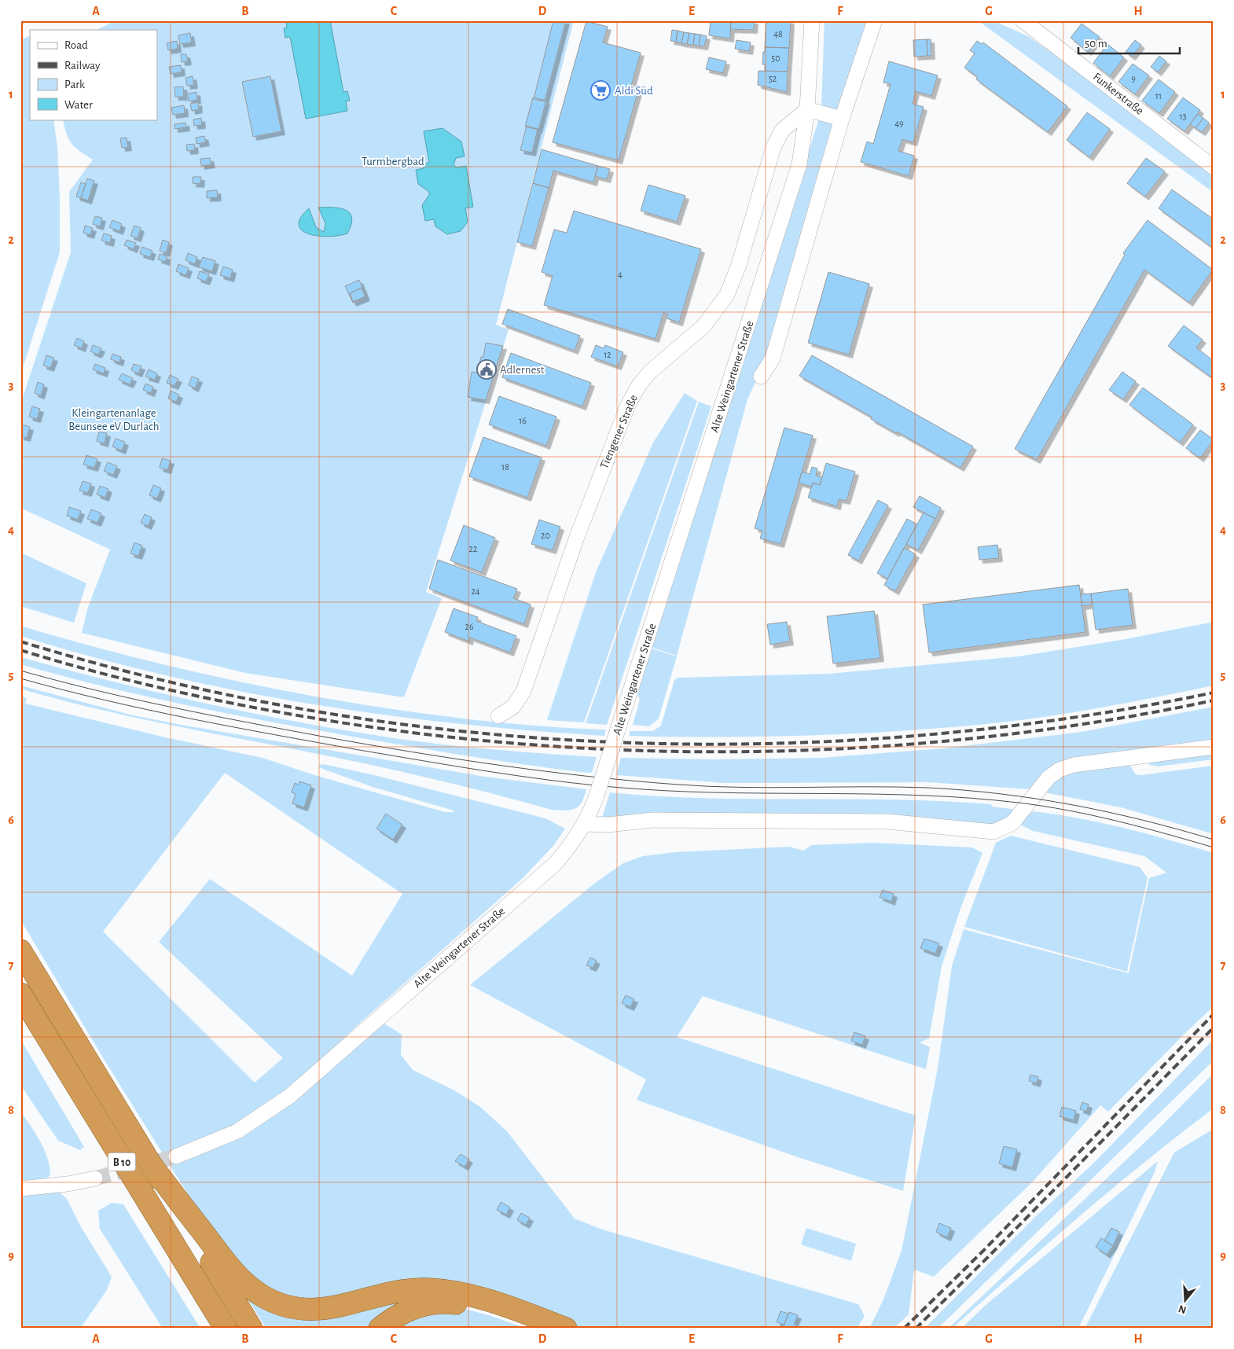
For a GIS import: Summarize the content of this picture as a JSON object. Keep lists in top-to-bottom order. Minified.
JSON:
{"streets":{"highway":["B 10"],"street":["Funkerstraße","Alte Weingartener Straße","Tiengener Straße"]},"crossings":[["Alte Weingartener Straße","Tiengener Straße"]],"parks":["Turmbergbad","Kleingartenanlage Beunsee eV Durlach"],"places":{"supermarket":["Aldi Süd"],"public building":["Adlernest"]},"house_numbers":["48","50","52","9","11","13","49","4","12","16","18","20","22","24","26"],"legend":["Road","Railway","Park","Water"],"scale_bar":"50 m","north":"bottom","grid":{"columns":["A","B","C","D","E","F","G","H"],"rows":["1","2","3","4","5","6","7","8","9"]}}
